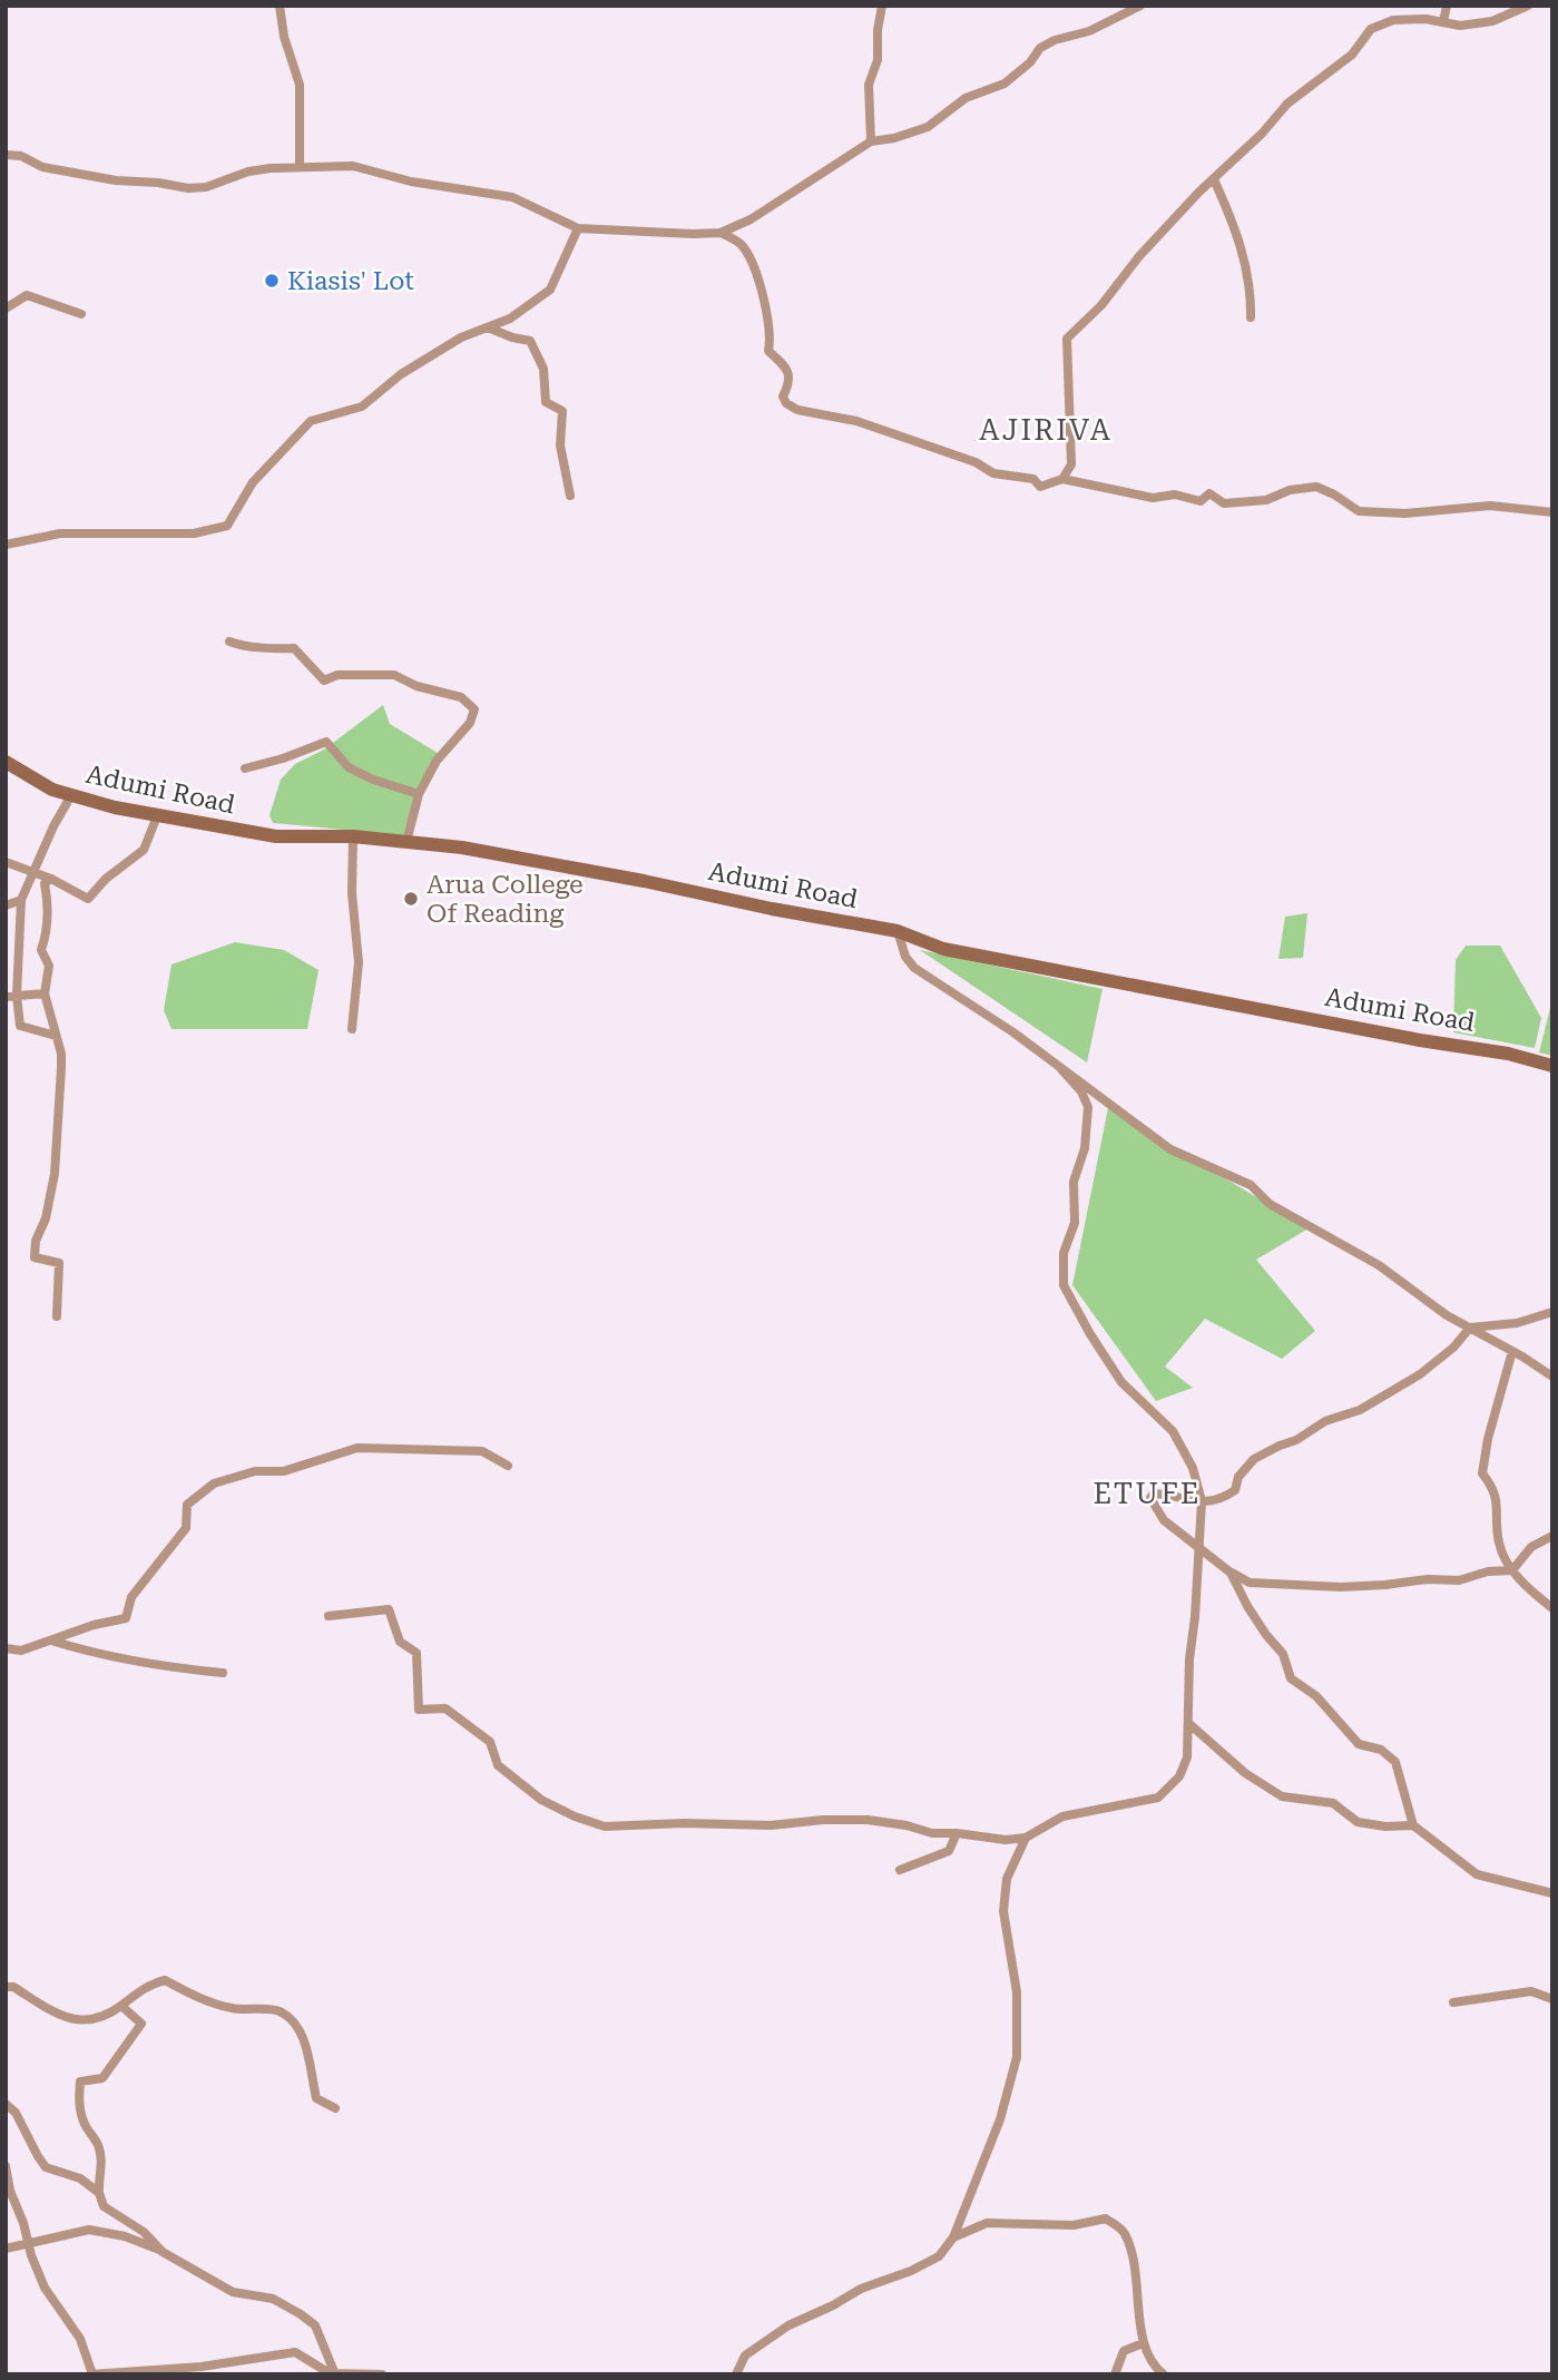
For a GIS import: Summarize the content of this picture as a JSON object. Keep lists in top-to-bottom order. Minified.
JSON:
{"streets":{"main road":["Adumi Road"]},"districts":["AJIRIVA","ETUFE"],"places":["Kiasis' Lot","Arua College Of Reading"]}
